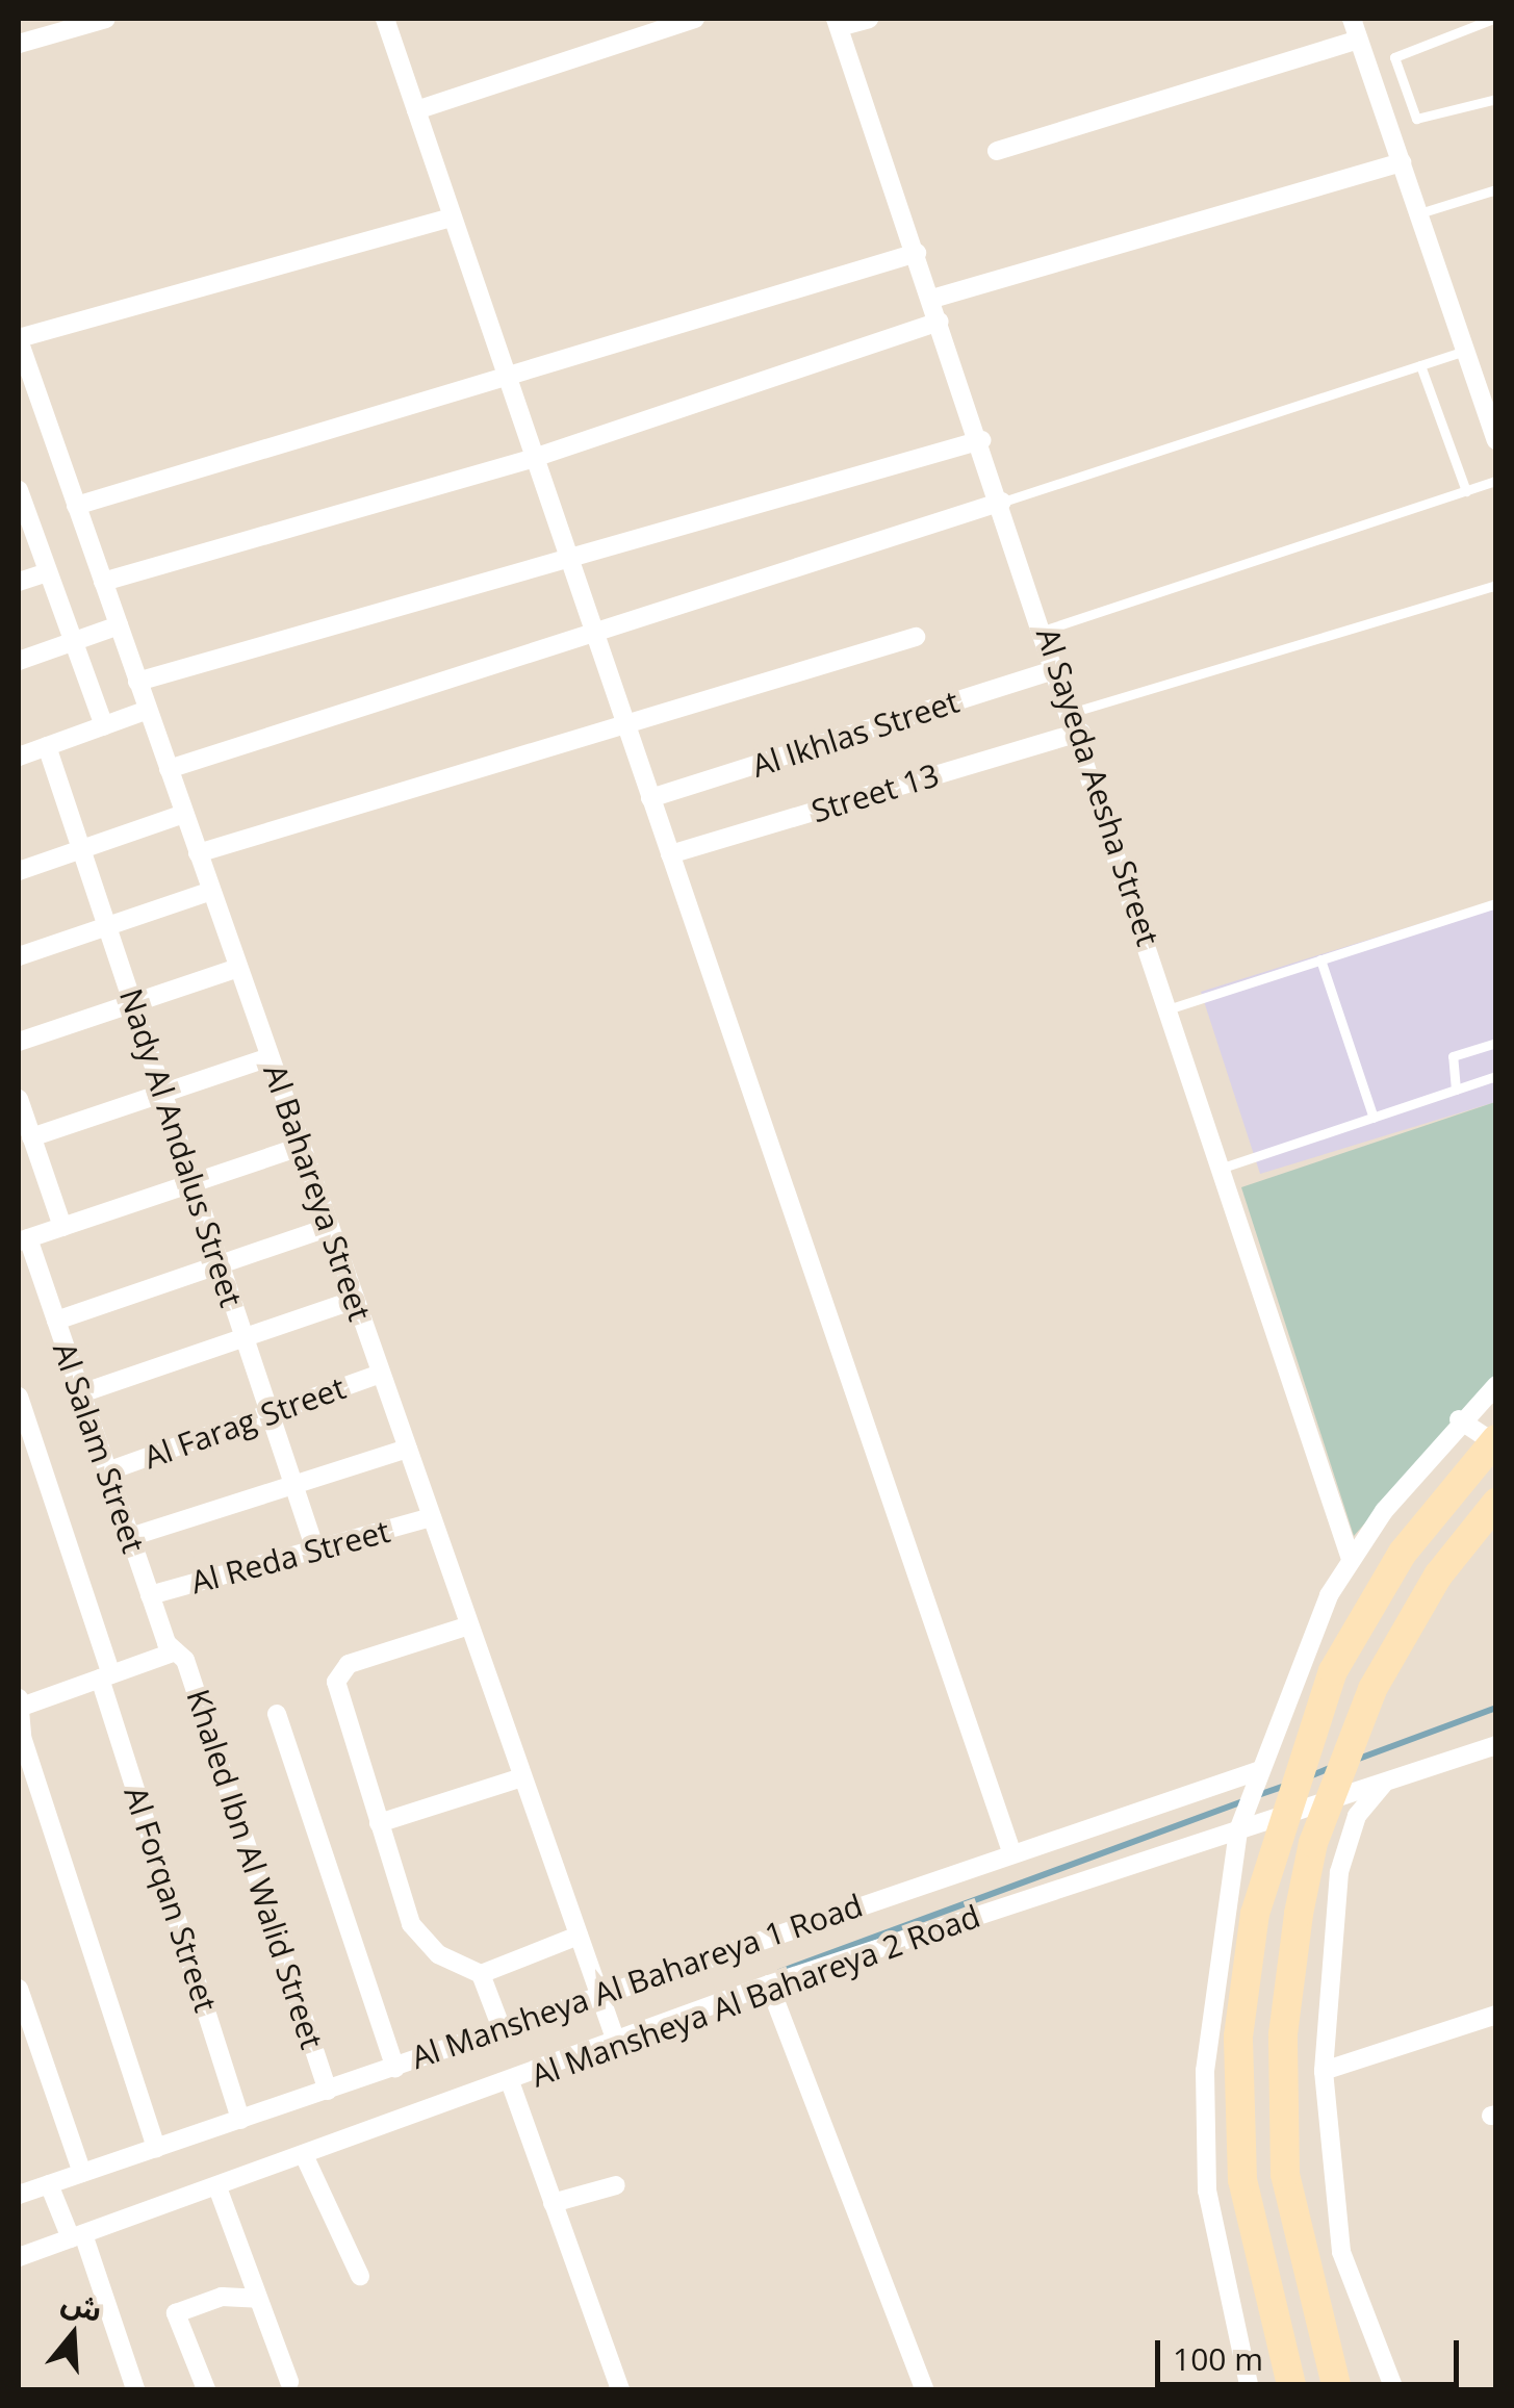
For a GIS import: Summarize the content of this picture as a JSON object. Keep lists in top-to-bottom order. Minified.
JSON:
{"streets":{"street":["Al Ikhlas Street","Al Sayeda Aesha Street","Street 13","Nady Al Andalus Street","Al Bahareya Street","Al Farag Street","Al Salam Street","Al Reda Street","Khaled Ibn Al Walid Street","Al Forqan Street","Al Mansheya Al Bahareya 1 Road","Al Mansheya Al Bahareya 2 Road"]},"crossings":[["Al Ikhlas Street","Al Sayeda Aesha Street"],["Al Sayeda Aesha Street","Street 13"],["Nady Al Andalus Street","Al Farag Street"],["Nady Al Andalus Street","Al Reda Street"],["Al Bahareya Street","Al Farag Street"],["Al Bahareya Street","Al Reda Street"],["Al Bahareya Street","Al Mansheya Al Bahareya 1 Road"],["Al Bahareya Street","Al Mansheya Al Bahareya 2 Road"],["Al Farag Street","Al Salam Street"],["Al Salam Street","Al Reda Street"],["Al Salam Street","Khaled Ibn Al Walid Street"],["Khaled Ibn Al Walid Street","Al Mansheya Al Bahareya 1 Road"],["Al Forqan Street","Al Mansheya Al Bahareya 1 Road"]],"scale_bar":"100 m","north":"top"}
